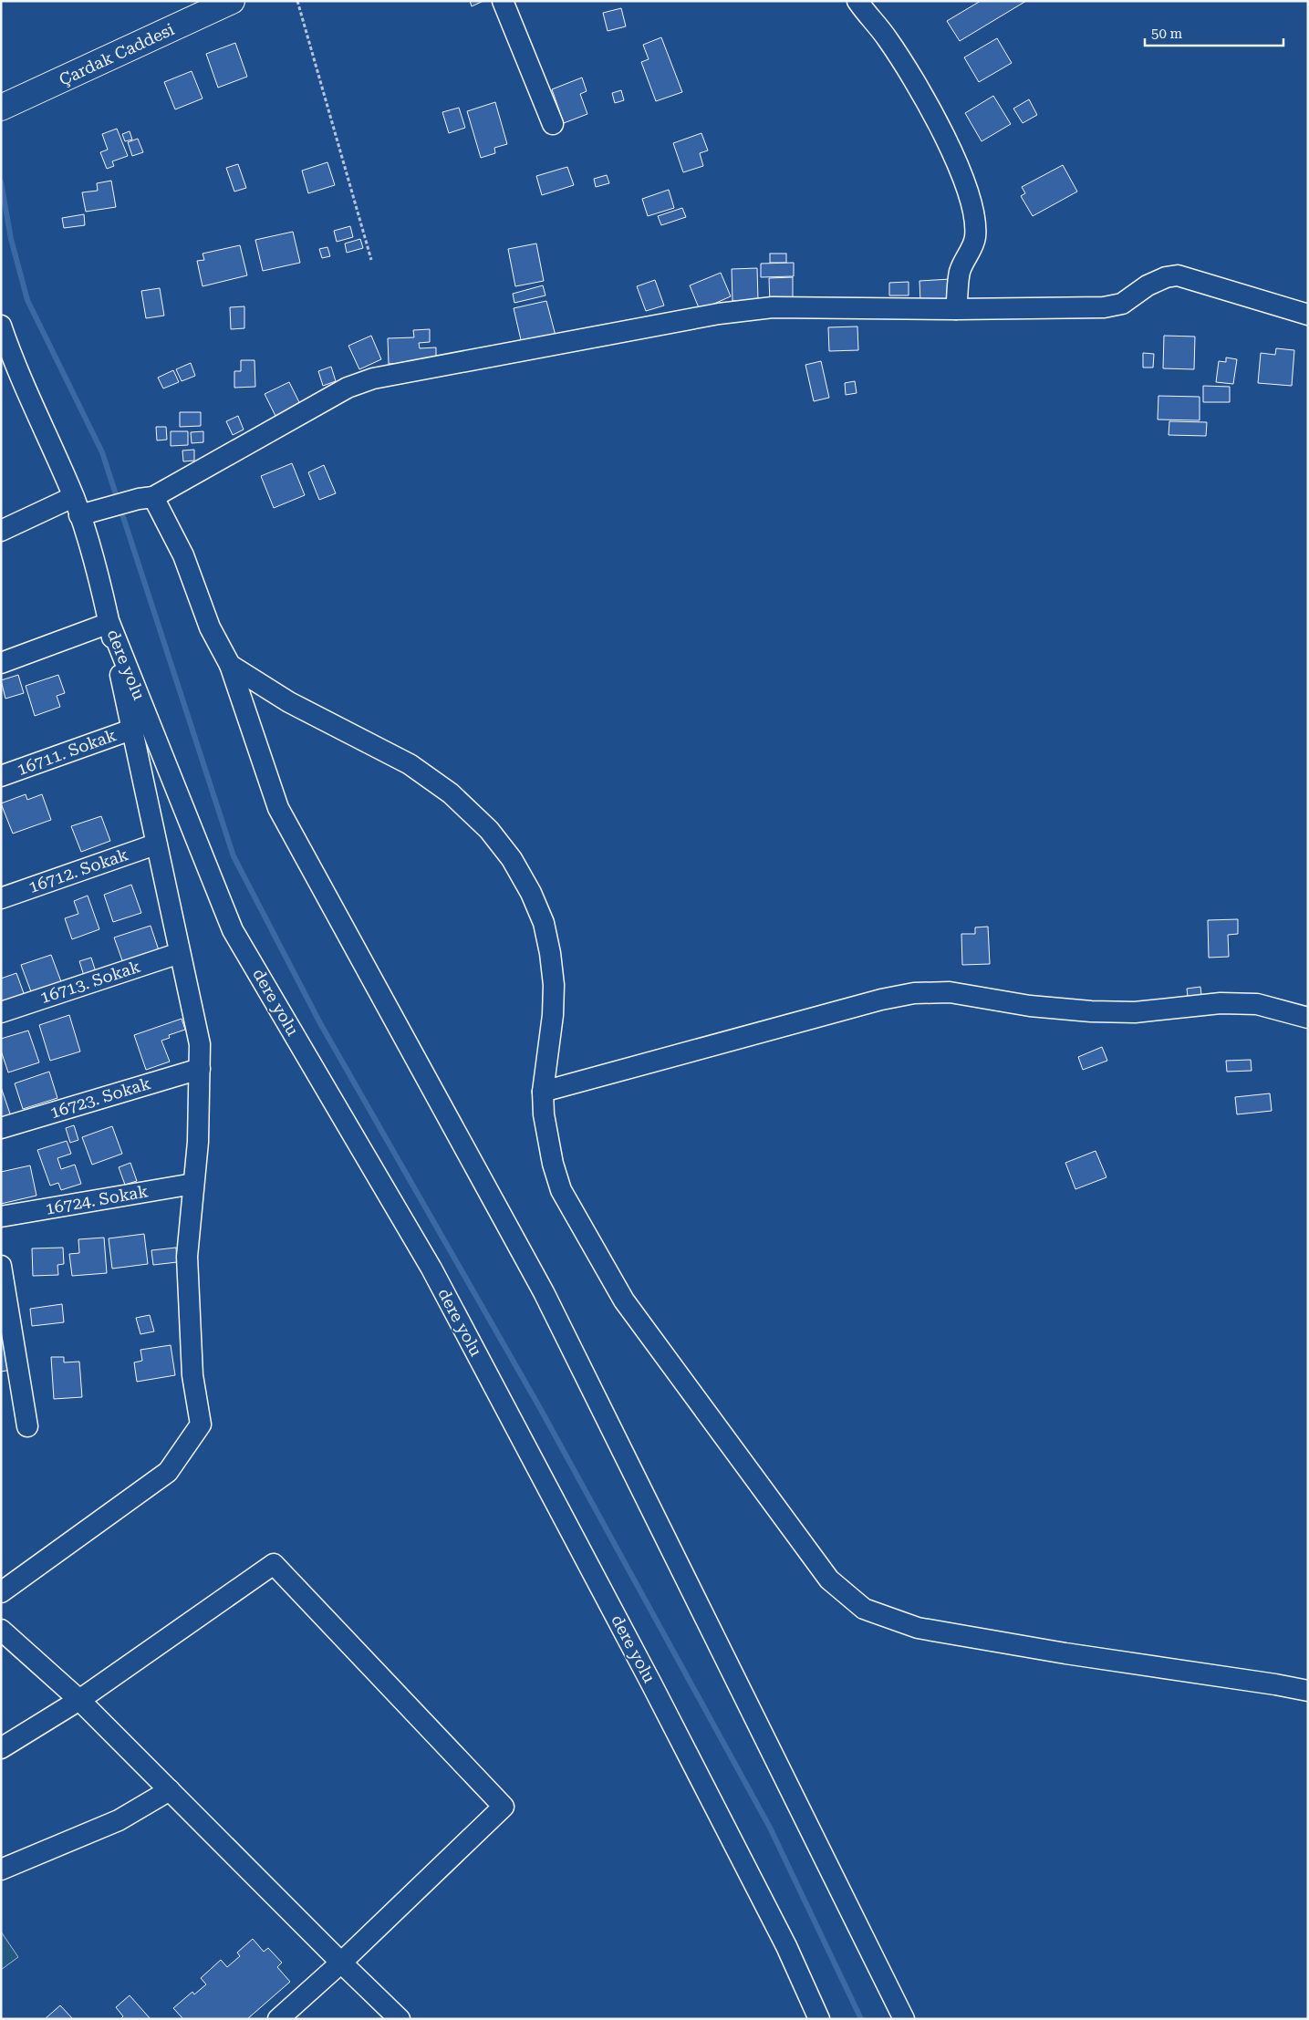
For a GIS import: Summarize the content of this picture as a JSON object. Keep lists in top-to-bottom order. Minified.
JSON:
{"streets":{"main road":["Çardak Caddesi"],"street":["dere yolu","16711. Sokak","16712. Sokak","16713. Sokak","16723. Sokak","16724. Sokak"]},"scale_bar":"50 m"}
